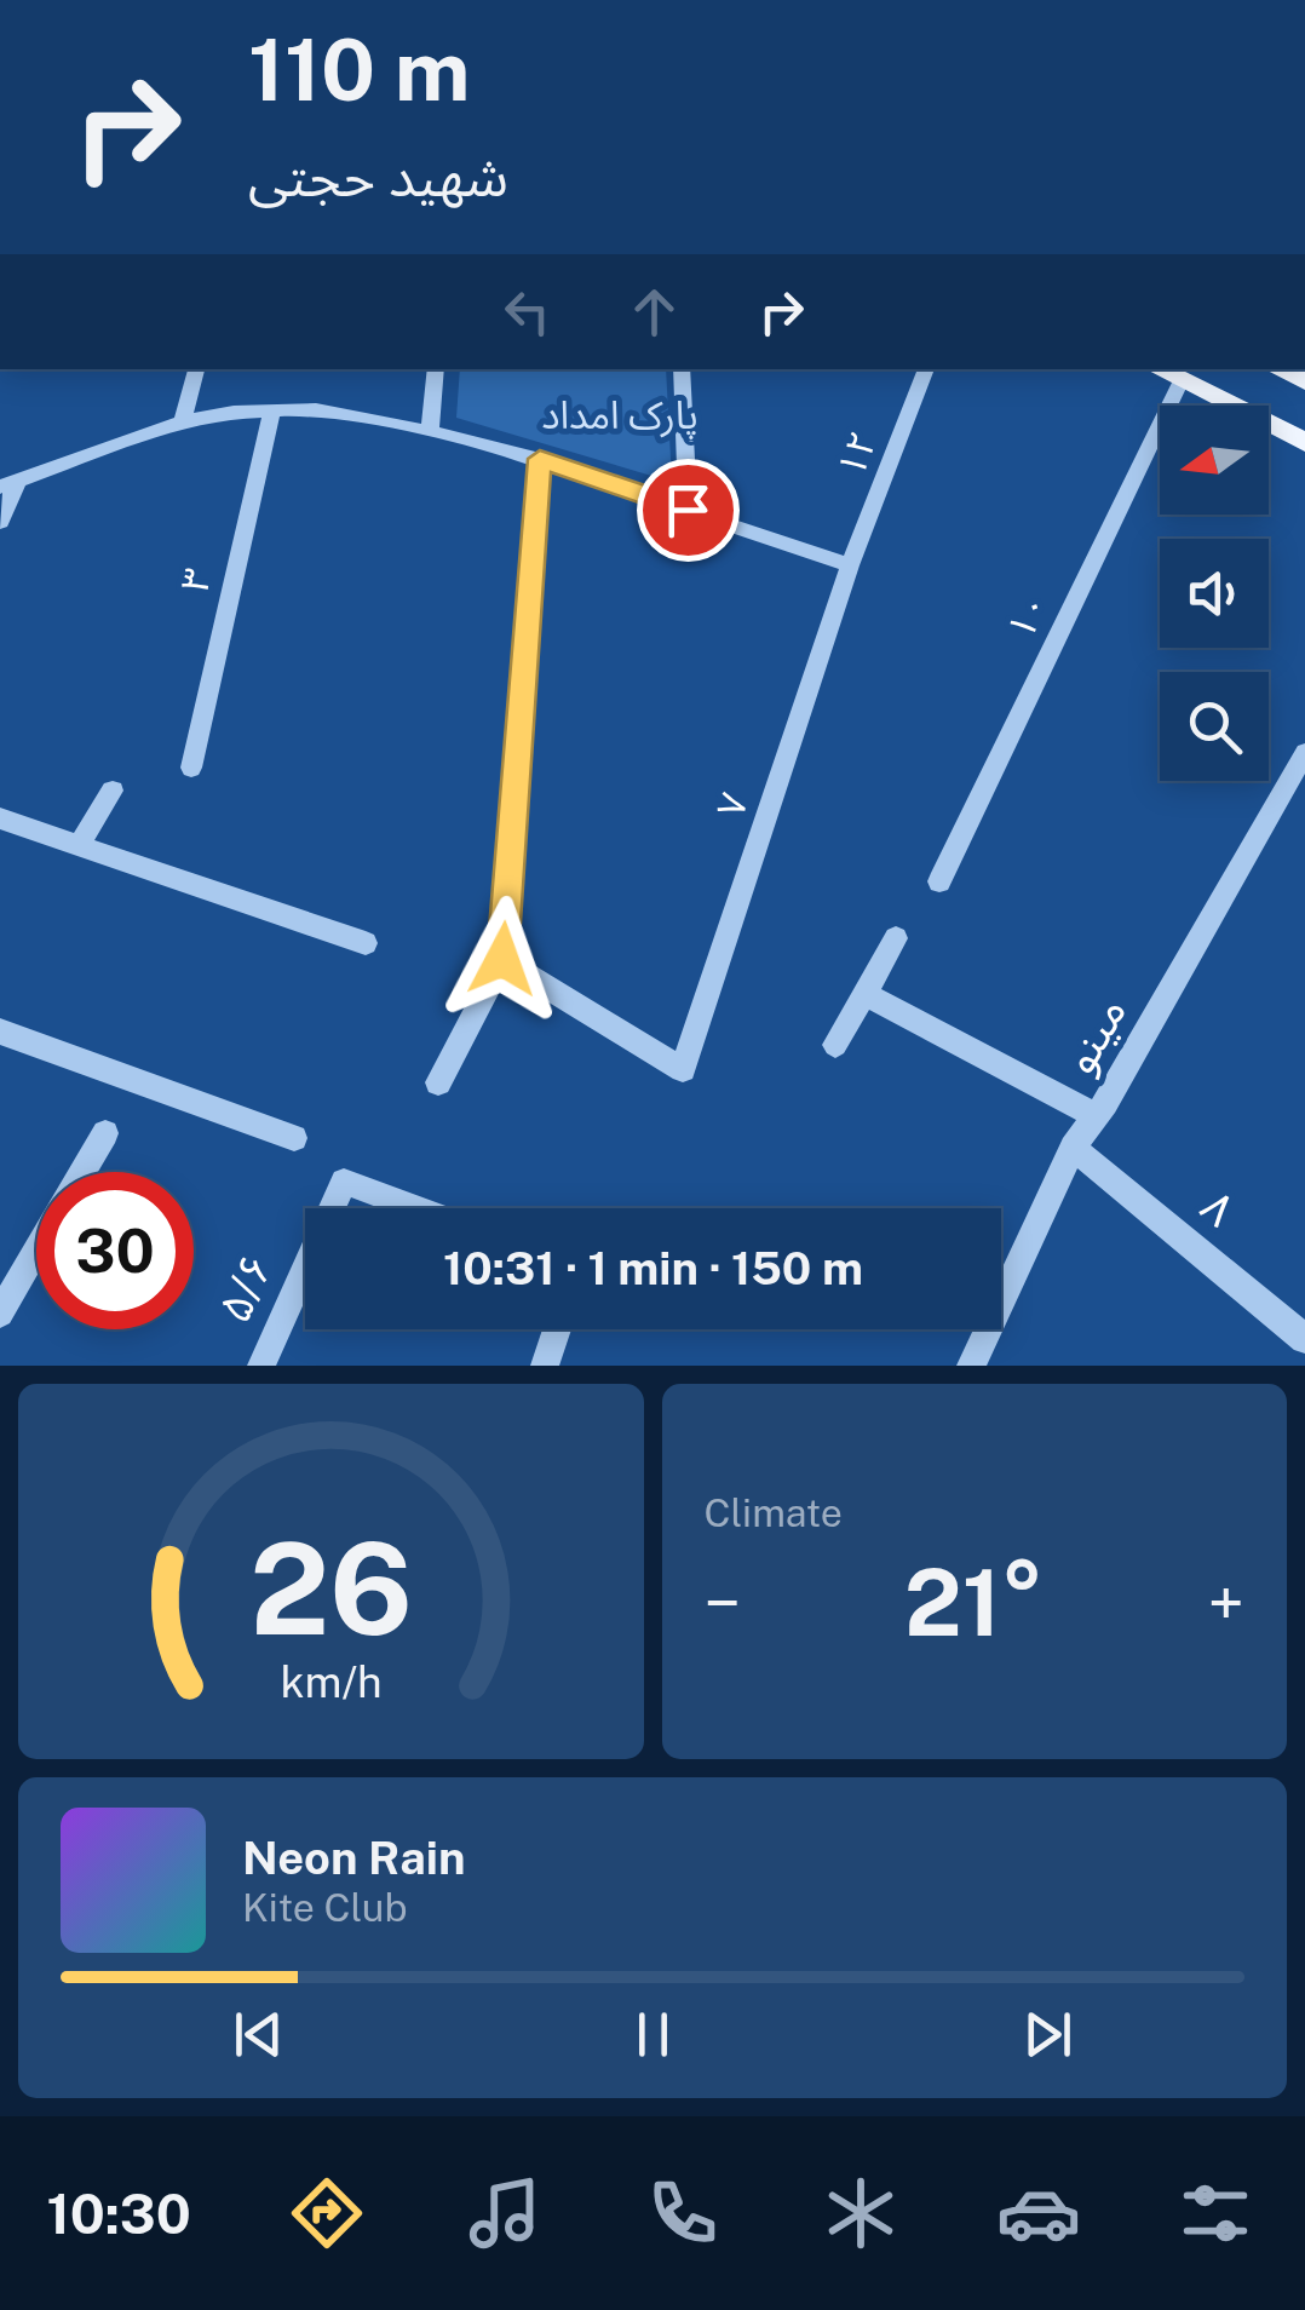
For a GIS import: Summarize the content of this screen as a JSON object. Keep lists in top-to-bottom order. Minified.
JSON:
{"streets":{"street":["۱۲","۳","۱۰","۷","مینو","۸","۵/۶"]},"crossings":[["۱۲","۷"],["مینو","۸"]],"parks":["پارک امداد"],"north":"left","page":{"turn":["110 m","شهید حجتی"],"limit":"30","trip":"10:31 · 1 min · 150 m","tile":"Climate","heat":["−","21°","+"],"song":["Neon Rain","Kite Club"],"tabs":"10:30","gauge":["26","km/h"]}}
